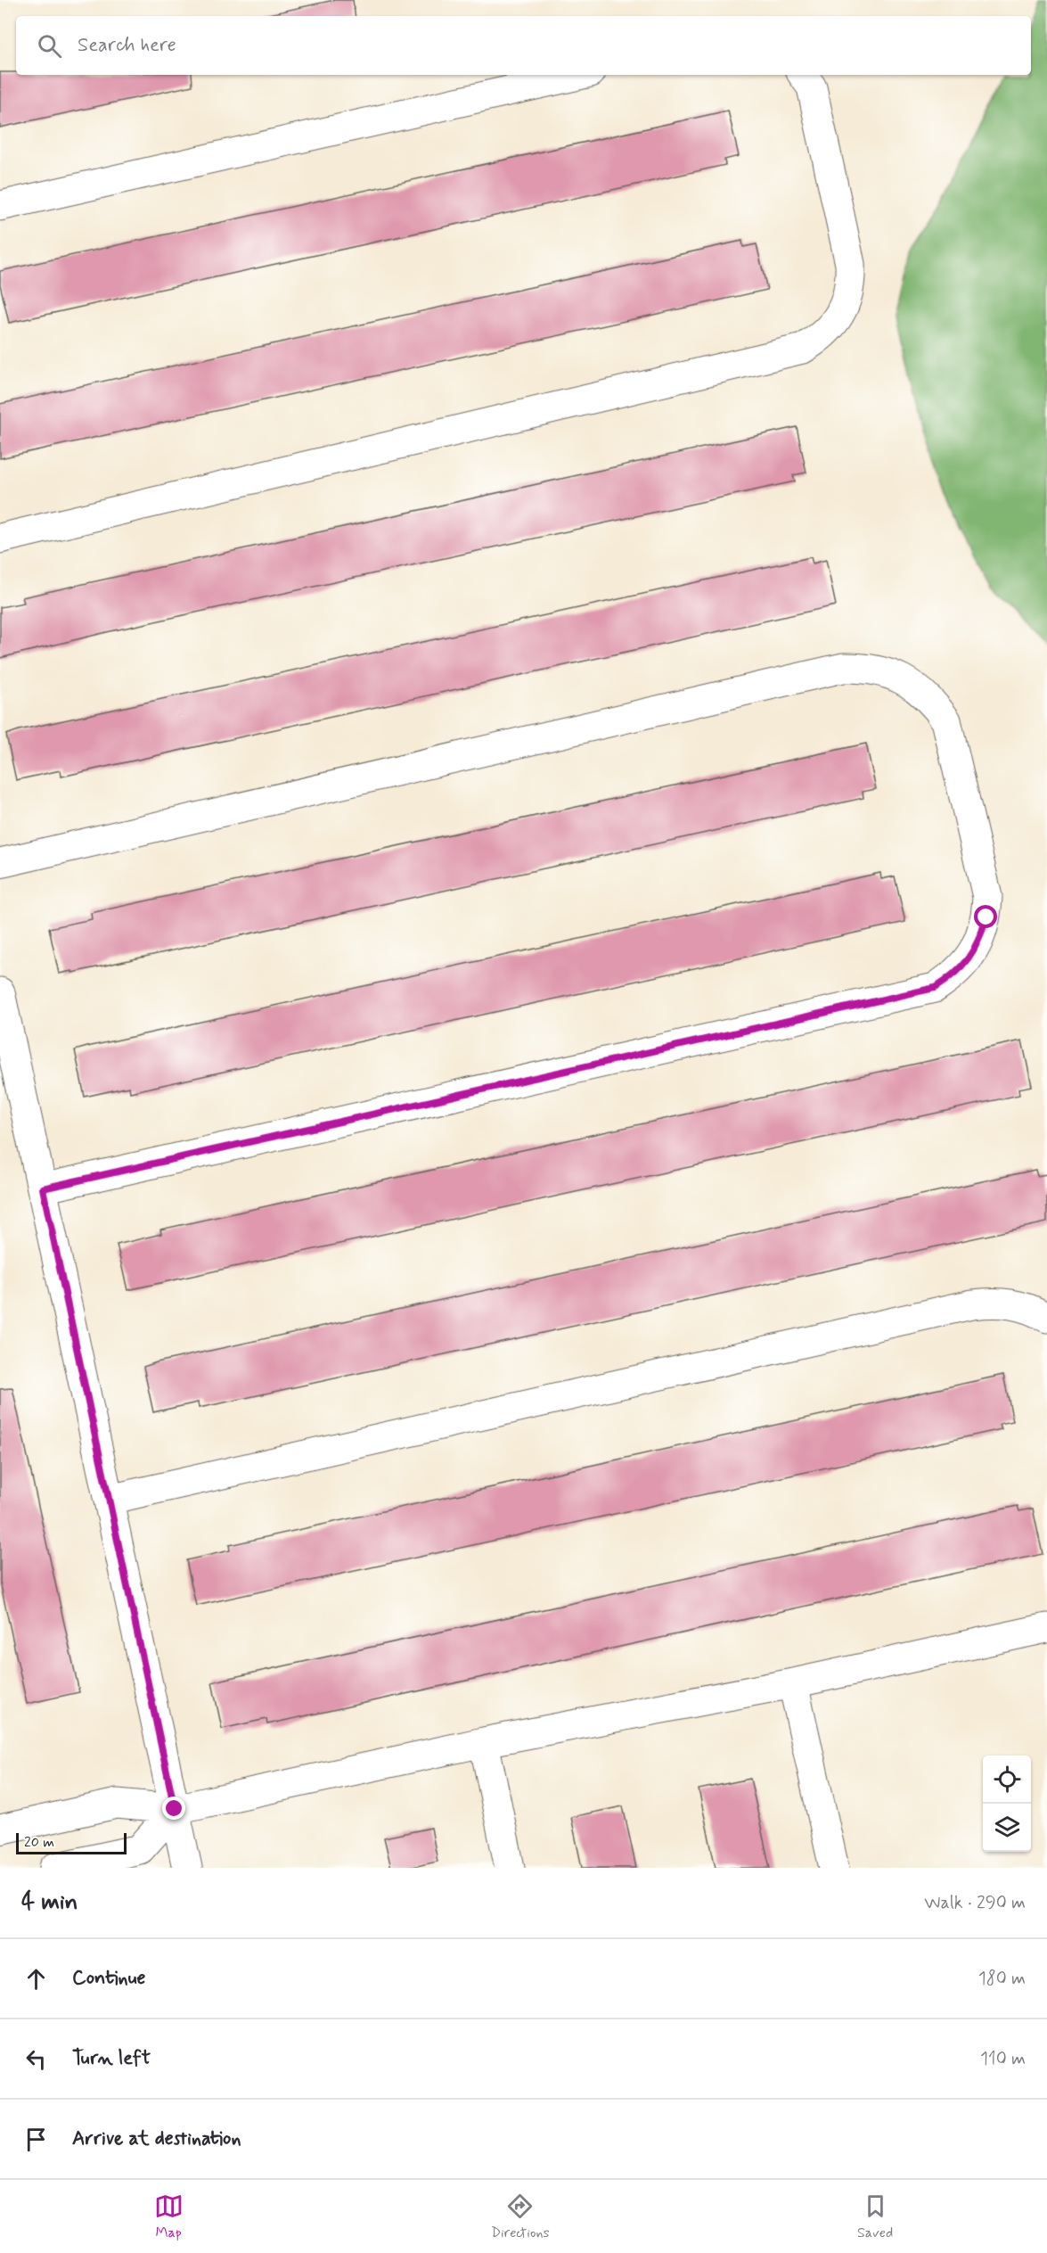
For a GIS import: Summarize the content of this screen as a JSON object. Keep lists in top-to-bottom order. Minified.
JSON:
{"scale_bar":"20 m","page":{"search":"Search here","scale":"20 m","heading":["4 min","Walk · 290 m"],"list":[["Continue","180 m"],["Turn left","110 m"],"Arrive at destination"],"nav":["Map","Directions","Saved"]}}
